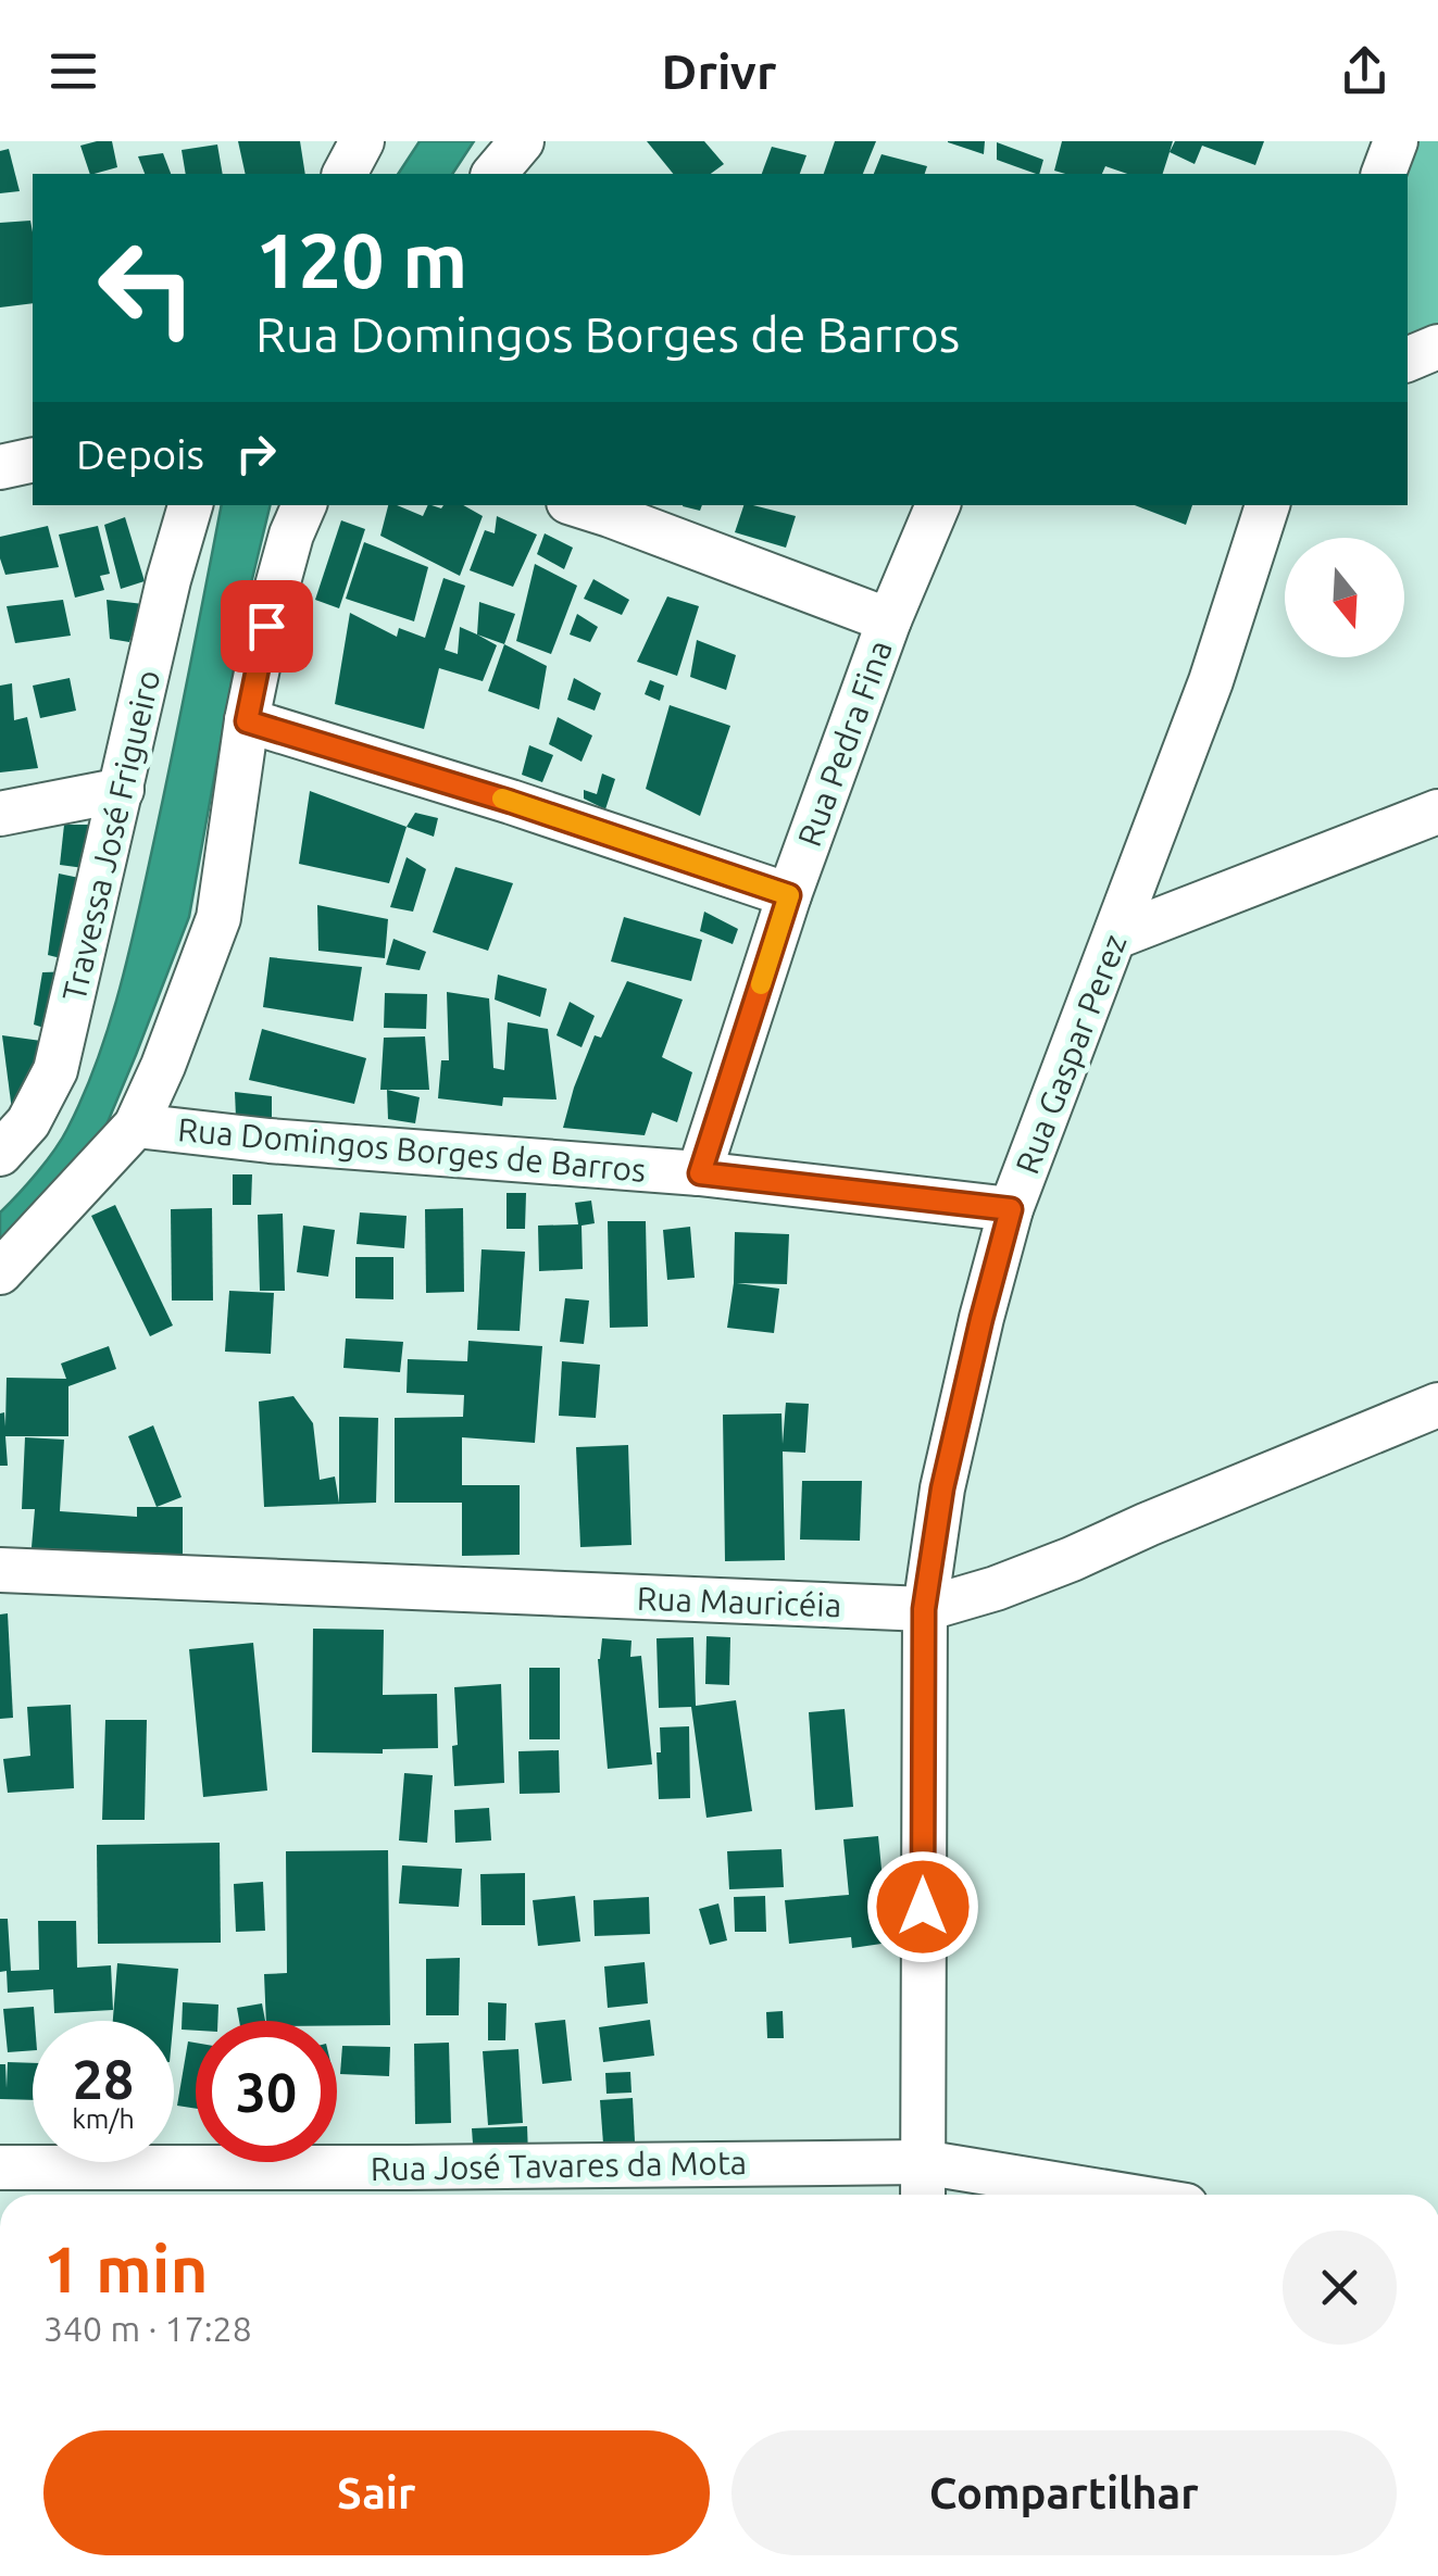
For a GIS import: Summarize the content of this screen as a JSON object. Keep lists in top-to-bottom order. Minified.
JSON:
{"streets":{"street":["Rua Pedra Fina","Travessa José Frigueiro","Rua Gaspar Perez","Rua Domingos Borges de Barros","Rua Mauricéia","Rua José Tavares da Mota"]},"crossings":[["Rua Pedra Fina","Rua Domingos Borges de Barros"],["Rua Gaspar Perez","Rua Domingos Borges de Barros"],["Rua Gaspar Perez","Rua Mauricéia"],["Rua Gaspar Perez","Rua José Tavares da Mota"]],"north":"bottom","page":{"header":"Drivr","turn":["120 m","Rua Domingos Borges de Barros"],"then":"Depois","speed":"28 km/h","limit":"30","heading":["1 min","340 m · 17:28"],"buttons":["Sair","Compartilhar"]}}
